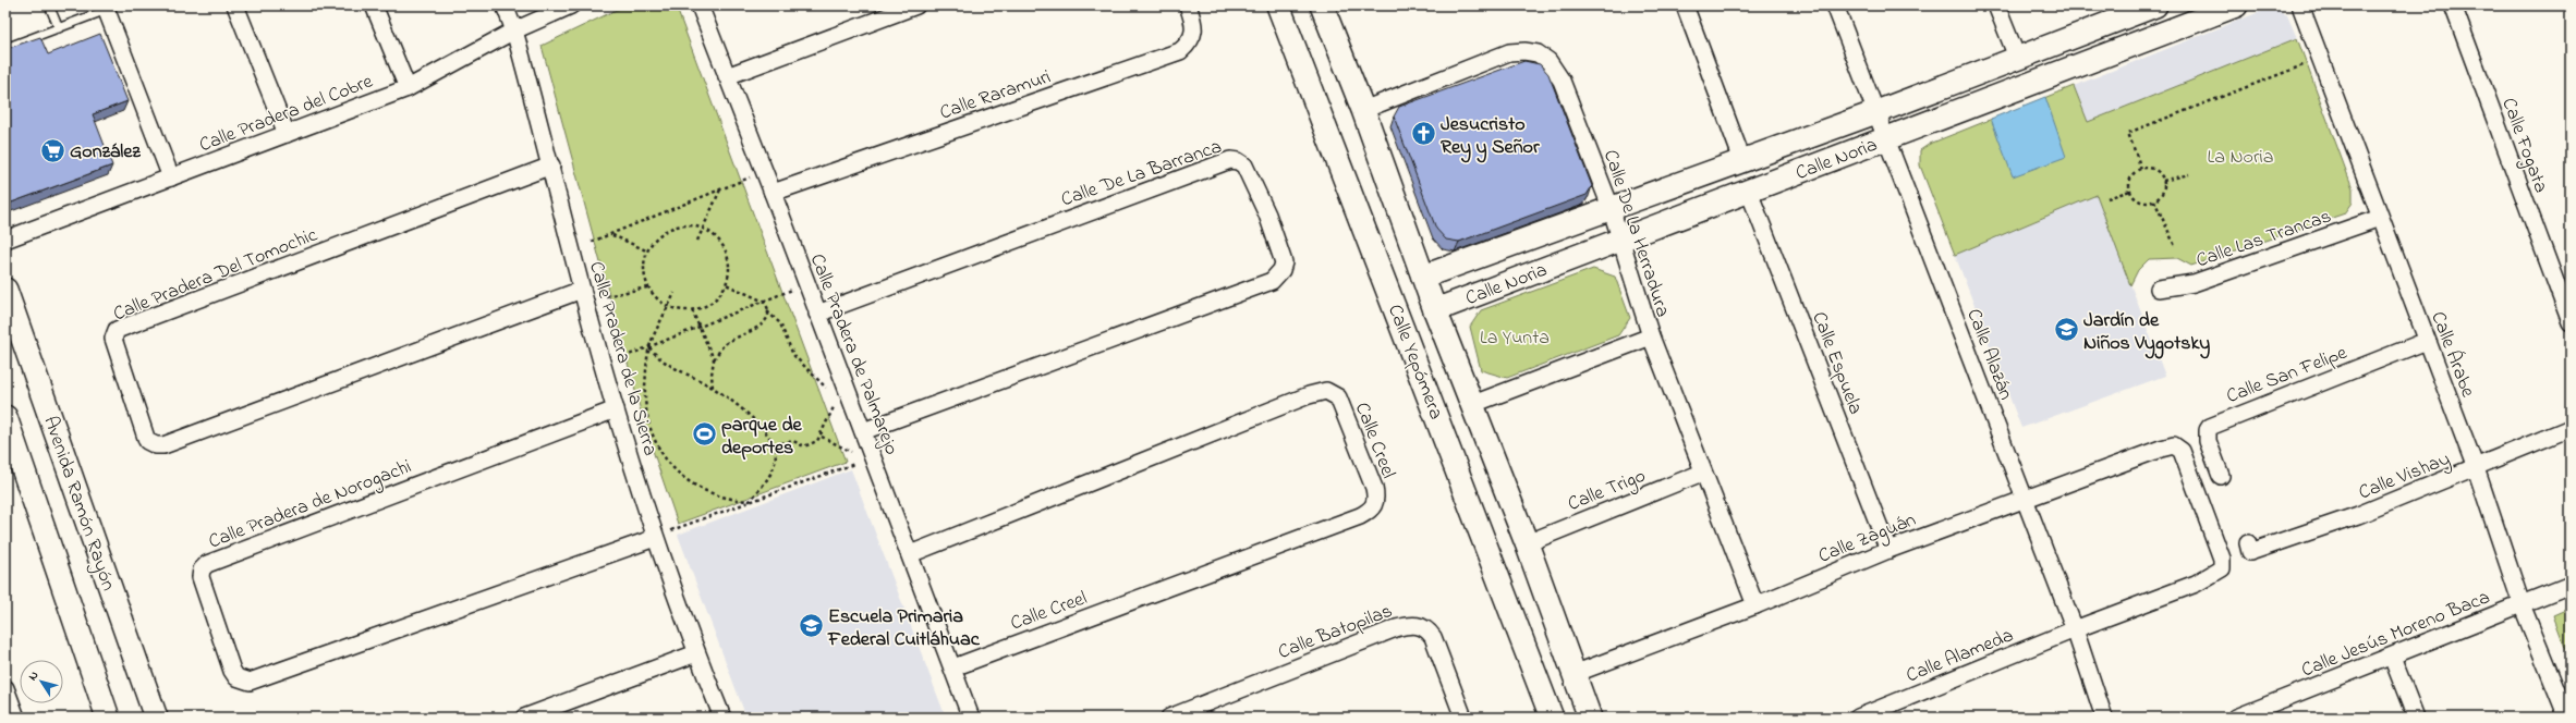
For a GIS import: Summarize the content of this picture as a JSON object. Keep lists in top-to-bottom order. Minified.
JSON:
{"streets":{"main road":["Calle Noria","Calle Yepómera","Avenida Ramón Rayón"],"street":["Calle Raramuri","Calle Pradera del Cobre","Calle Fogata","Calle De La Barranca","Calle De La Herradura","Calle Las Trancas","Calle Pradera Del Tomochic","Calle Pradera de Palmarejo","Calle Alazán","Calle Árabe","Calle Pradera de la Sierra","Calle Espuela","Calle San Felipe","Calle Creel","Calle Vishay","Calle Trigo","Calle Pradera de Norogachi","Calle Zaguán","Calle Batopilas","Calle Jesús Moreno Baca","Calle Alameda"]},"crossings":[["Calle Raramuri","Calle Pradera de Palmarejo"],["Calle Pradera del Cobre","Calle Pradera de la Sierra"],["Calle Noria","Calle De La Herradura"],["Calle Noria","Calle Alazán"],["Calle Noria","Calle Yepómera"],["Calle Noria","Calle Espuela"],["Calle De La Barranca","Calle Pradera de Palmarejo"],["Calle De La Herradura","Calle Yepómera"],["Calle De La Herradura","Calle Trigo"],["Calle De La Herradura","Calle Zaguán"],["Calle Las Trancas","Calle Árabe"],["Calle Pradera Del Tomochic","Calle Pradera de la Sierra"],["Calle Pradera de Palmarejo","Calle Creel"],["Calle Alazán","Calle Zaguán"],["Calle Alazán","Calle Alameda"],["Calle Árabe","Calle San Felipe"],["Calle Árabe","Calle Vishay"],["Calle Árabe","Calle Jesús Moreno Baca"],["Calle Pradera de la Sierra","Calle Pradera de Norogachi"],["Calle Yepómera","Calle Trigo"],["Calle Yepómera","Calle Zaguán"],["Calle Espuela","Calle Zaguán"],["Calle Zaguán","Calle Alameda"]],"parks":["La Noria","La Yunta"],"places":{"church":["Jesucristo Rey y Señor"],"supermarket":["González"],"school or university":["Jardín de Niños Vygotsky","Escuela Primaria Federal Cuitláhuac"],"sports":["parque de deportes"]},"north":"top left"}
